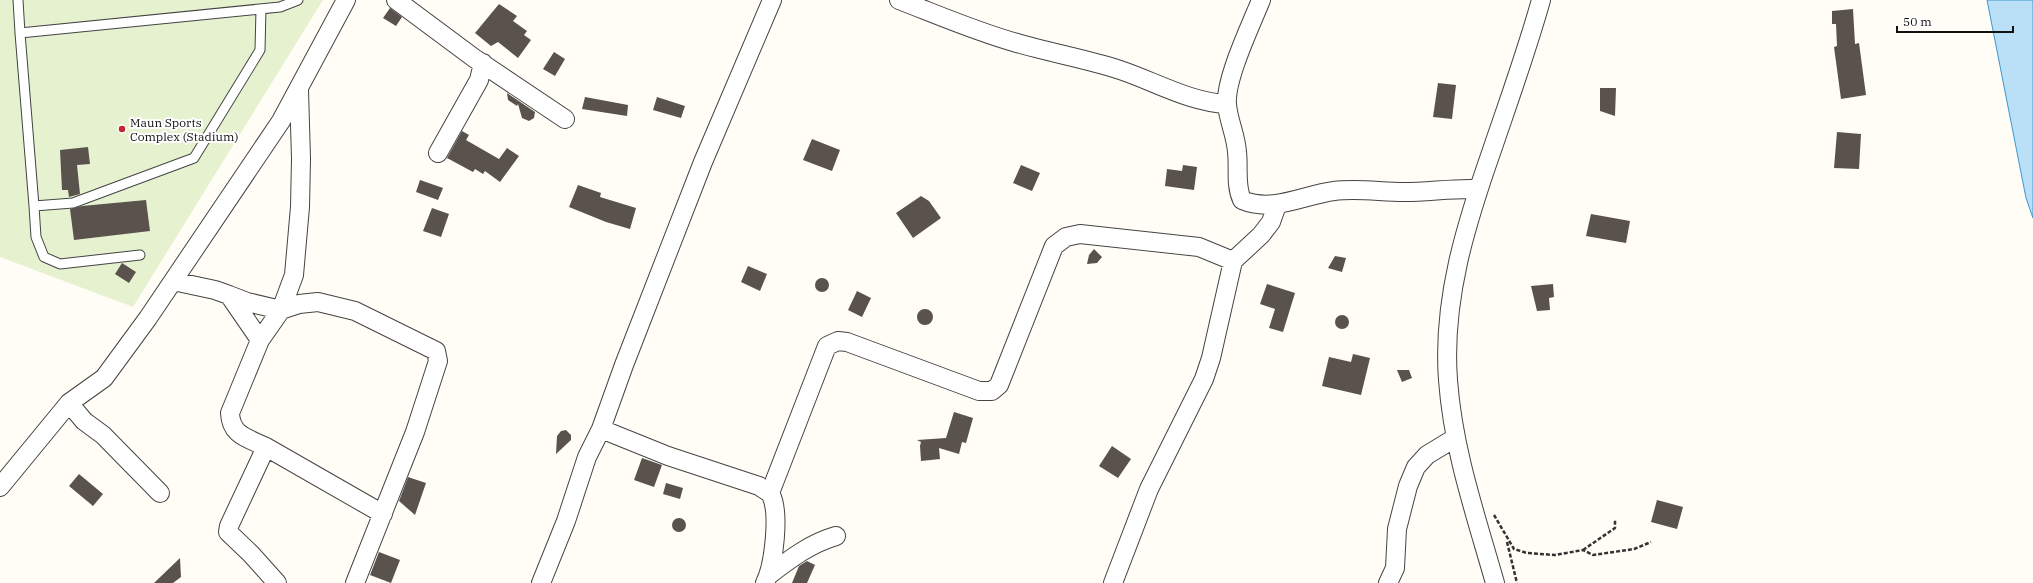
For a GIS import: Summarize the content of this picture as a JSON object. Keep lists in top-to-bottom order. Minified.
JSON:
{"places":["Maun Sports Complex (Stadium)"],"scale_bar":"50 m"}
